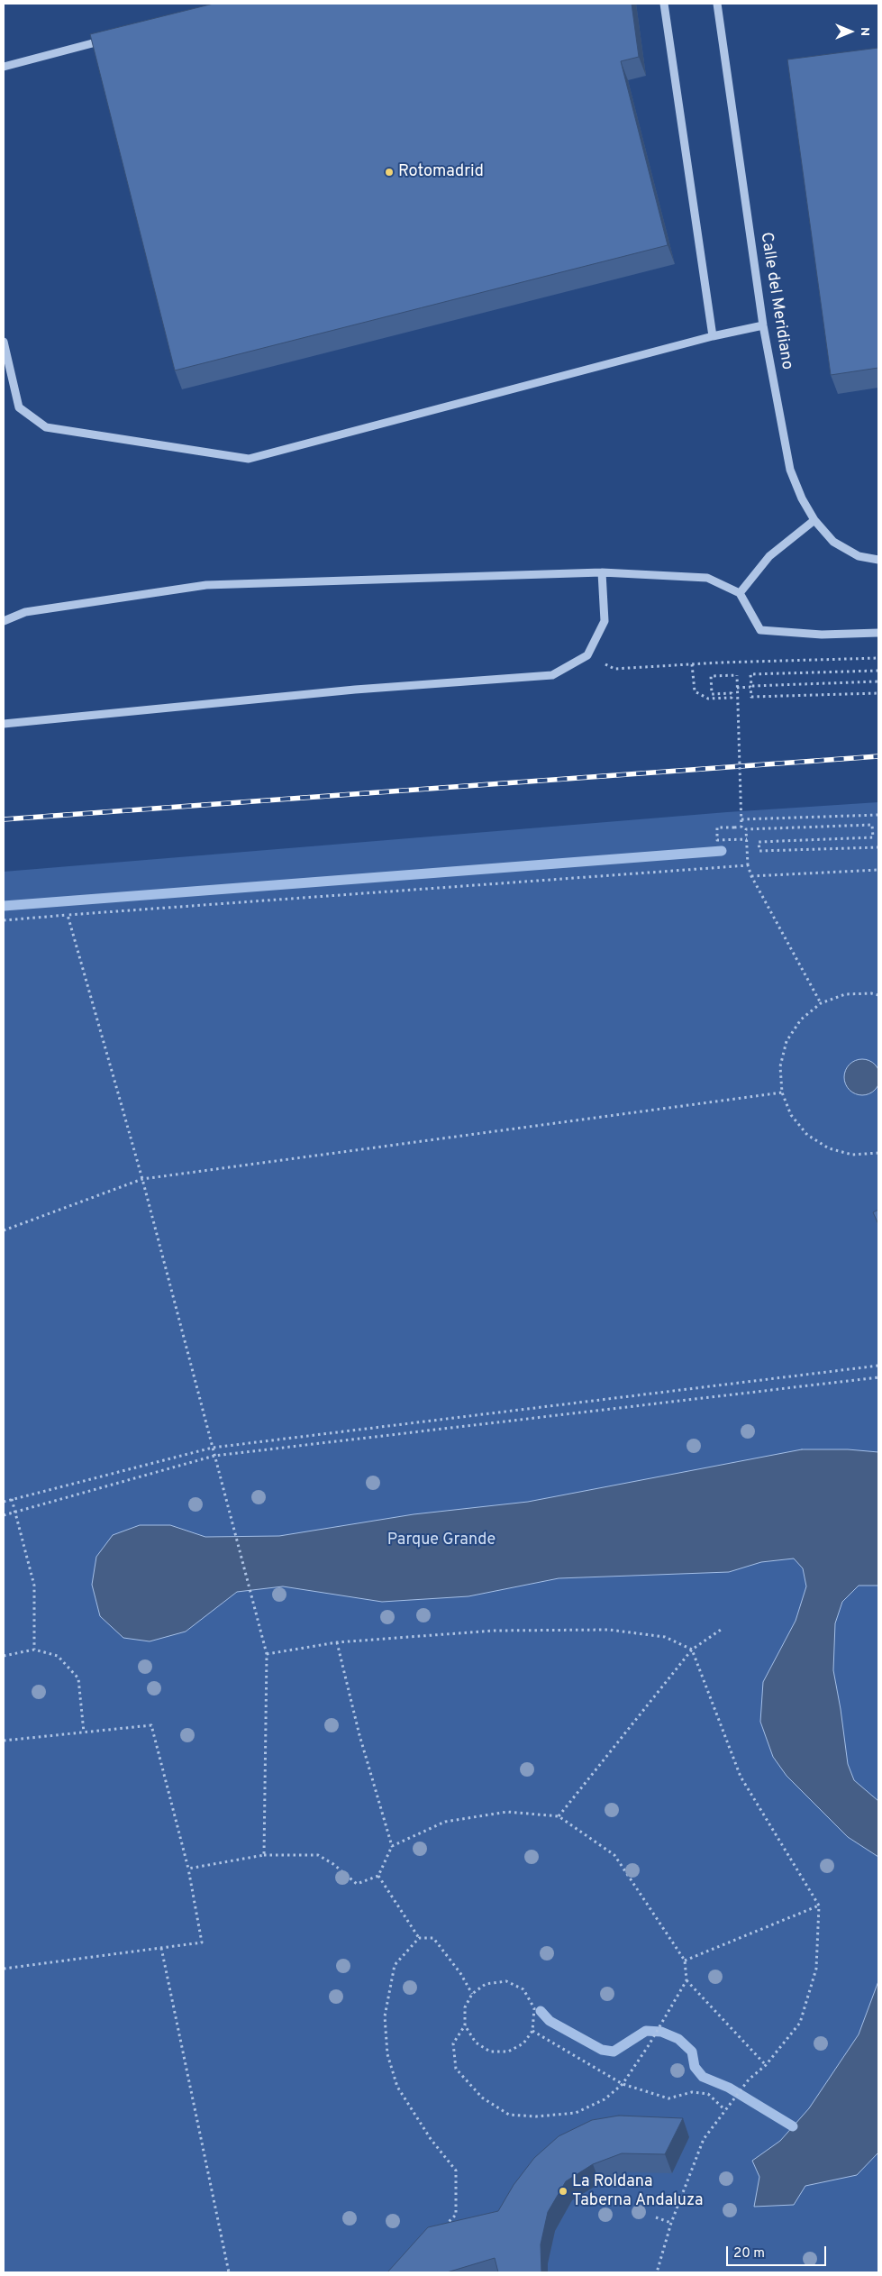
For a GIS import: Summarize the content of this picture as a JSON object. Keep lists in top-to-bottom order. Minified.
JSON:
{"streets":{"street":["Calle del Meridiano"]},"parks":["Parque Grande"],"places":["Rotomadrid","La Roldana Taberna Andaluza"],"scale_bar":"20 m","north":"right"}
